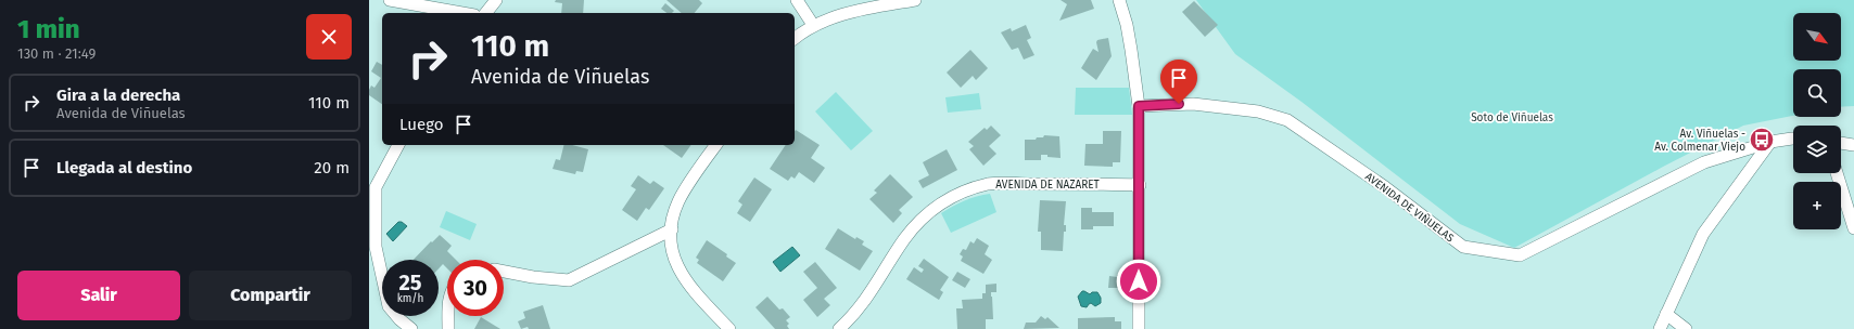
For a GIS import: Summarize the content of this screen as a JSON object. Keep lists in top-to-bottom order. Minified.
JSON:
{"streets":{"street":["AVENIDA DE NAZARET","AVENIDA DE VIÑUELAS"]},"parks":["Soto de Viñuelas"],"places":{"bus stop":["Av. Viñuelas - Av. Colmenar Viejo"]},"north":"bottom right","page":{"heading":["1 min","130 m · 21:49"],"map_buttons":"+","turn":["110 m","Avenida de Viñuelas"],"list":[{"name":"Gira a la derecha","note":"Avenida de Viñuelas","value":"110 m"},{"name":"Llegada al destino","value":"20 m"}],"then":"Luego","speed":"25 km/h","limit":"30","buttons":["Salir","Compartir"]}}
